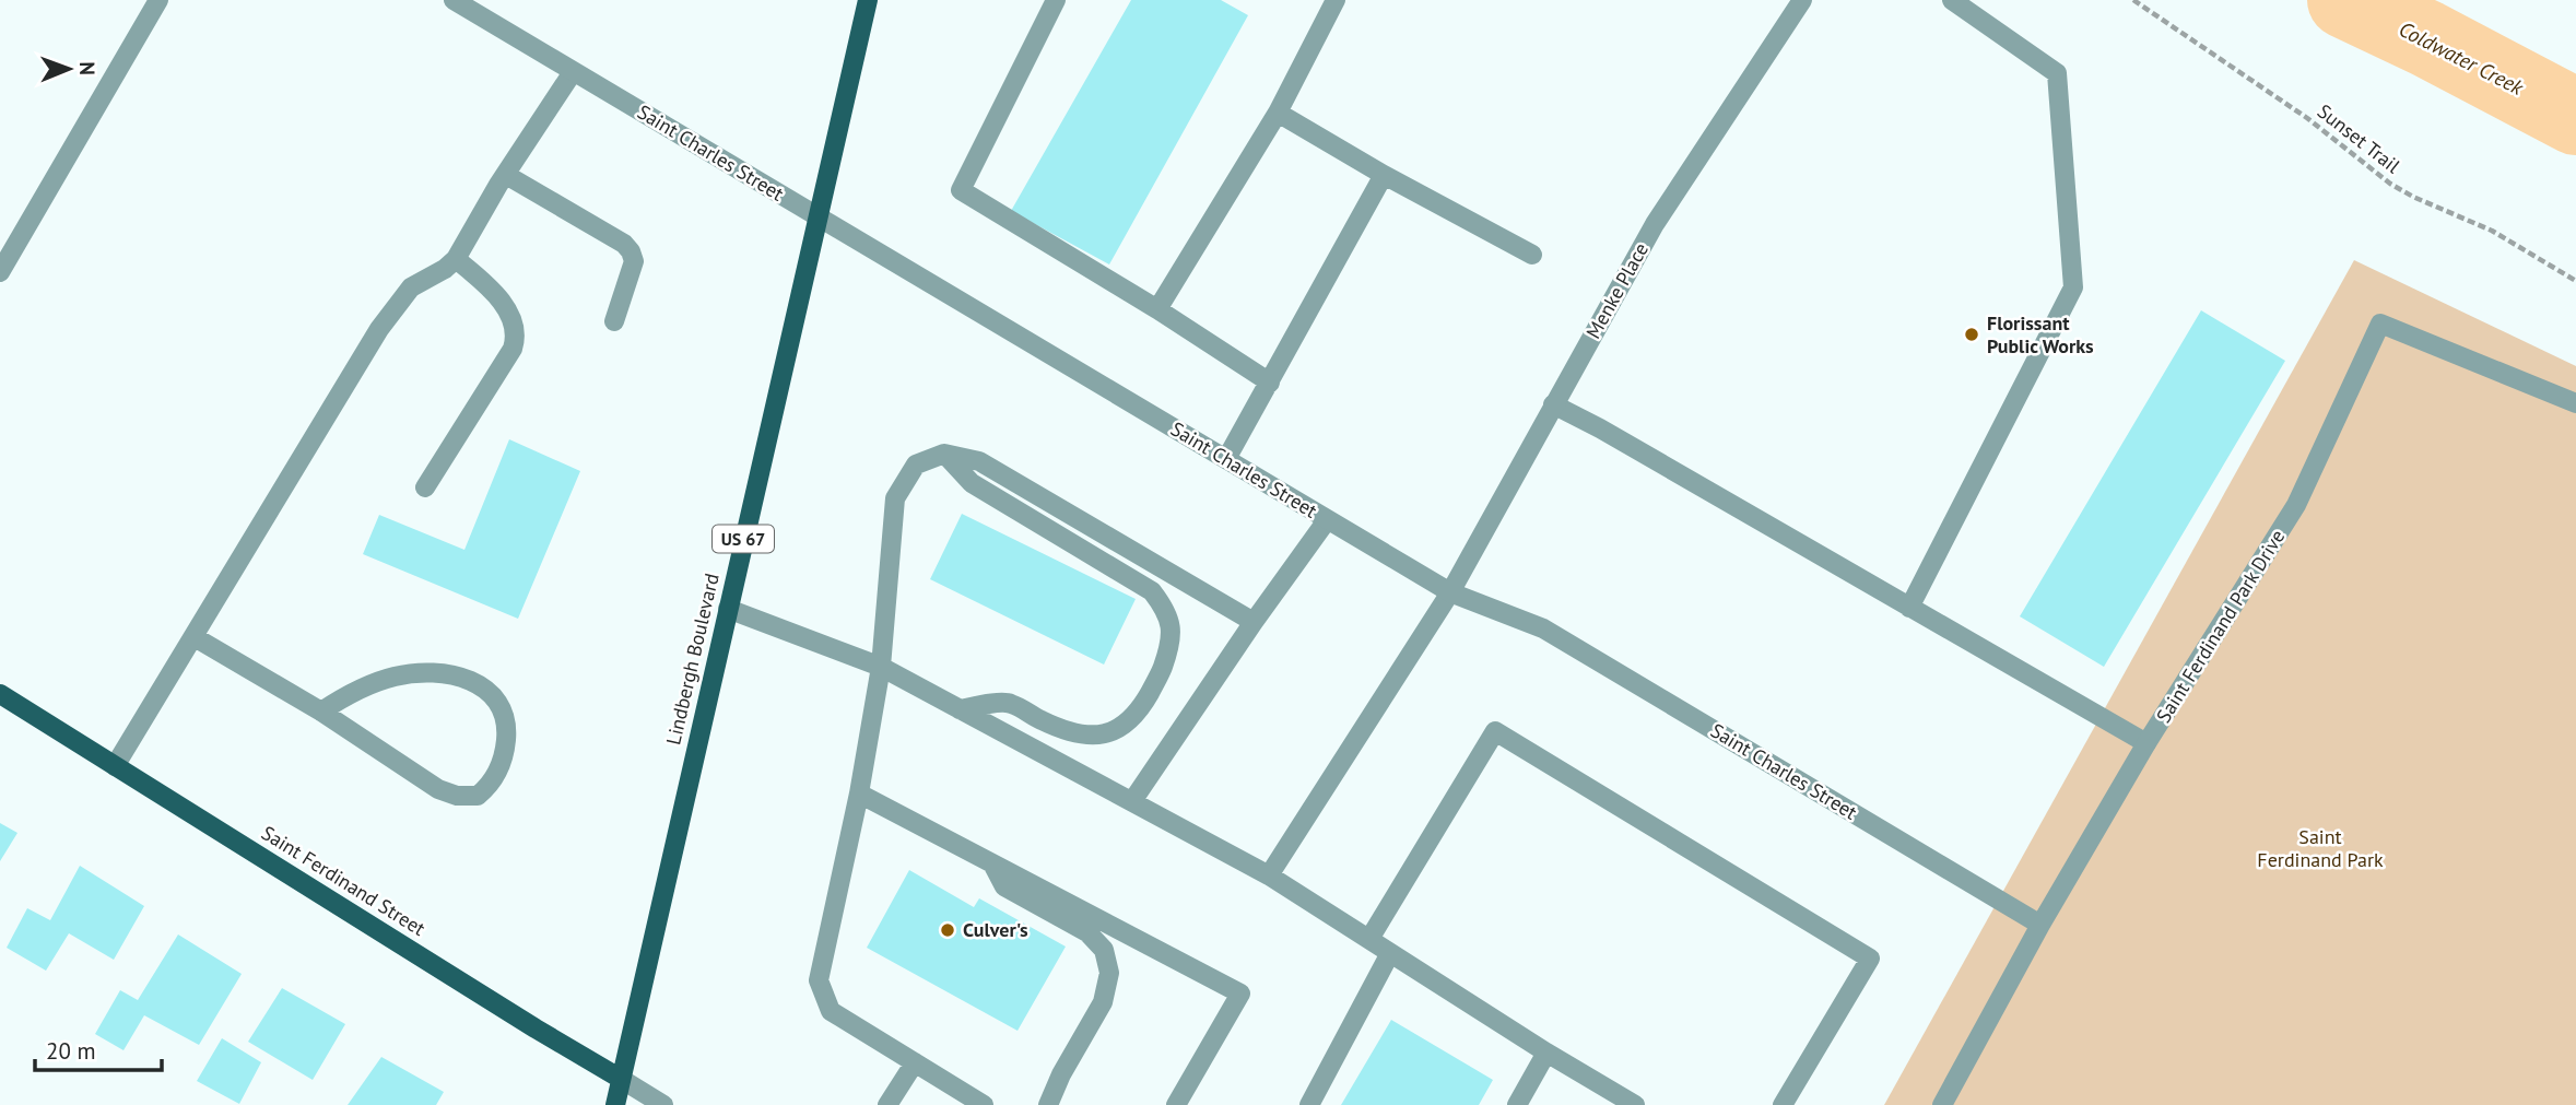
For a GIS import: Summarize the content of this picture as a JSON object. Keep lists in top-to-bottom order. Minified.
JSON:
{"streets":{"main road":["US 67","Lindbergh Boulevard","Saint Ferdinand Street"],"street":["Saint Charles Street","Menke Place","Saint Ferdinand Park Drive"],"path":["Sunset Trail"]},"crossings":[["Saint Charles Street","Menke Place"],["Saint Charles Street","Saint Ferdinand Park Drive"],["Saint Charles Street","Lindbergh Boulevard"],["Lindbergh Boulevard","Saint Ferdinand Street"]],"water":["Coldwater Creek"],"parks":["Saint Ferdinand Park"],"places":["Florissant Public Works","Culver's"],"scale_bar":"20 m","north":"right"}
